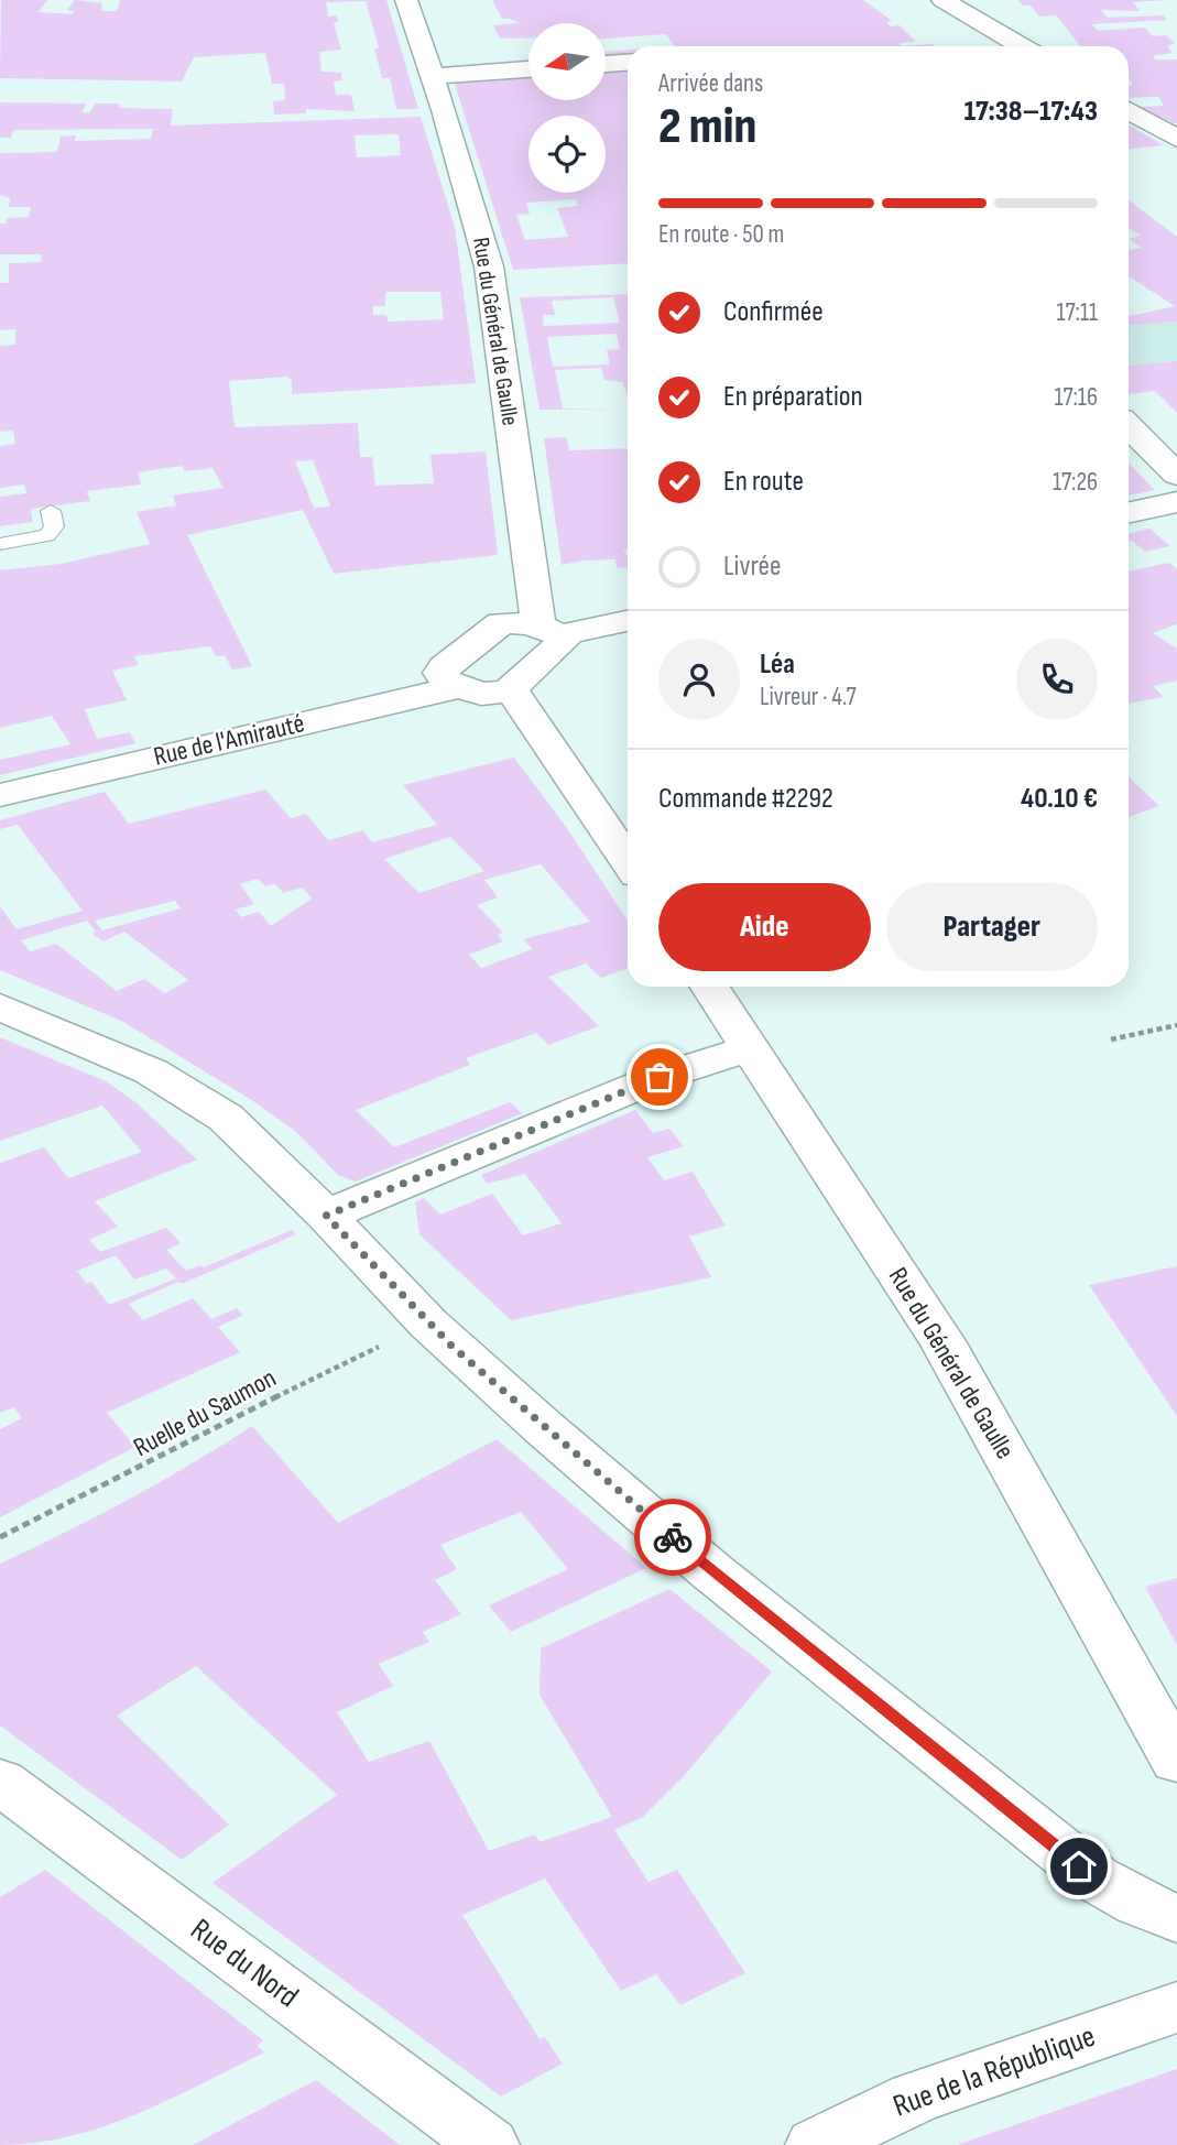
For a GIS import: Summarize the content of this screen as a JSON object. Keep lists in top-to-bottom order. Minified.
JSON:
{"streets":{"street":["Rue du Général de Gaulle","Rue de l'Amirauté","Rue du Nord","Rue de la République"],"path":["Ruelle du Saumon"]},"north":"left","page":{"heading":["2 min","Arrivée dans","17:38–17:43"],"panel":["Léa","Livreur · 4.7","Commande #2292","40.10 €"],"bar":"En route · 50 m","list":[["Confirmée","17:11"],["En préparation","17:16"],["En route","17:26"],"Livrée"],"buttons":["Aide","Partager"]}}
